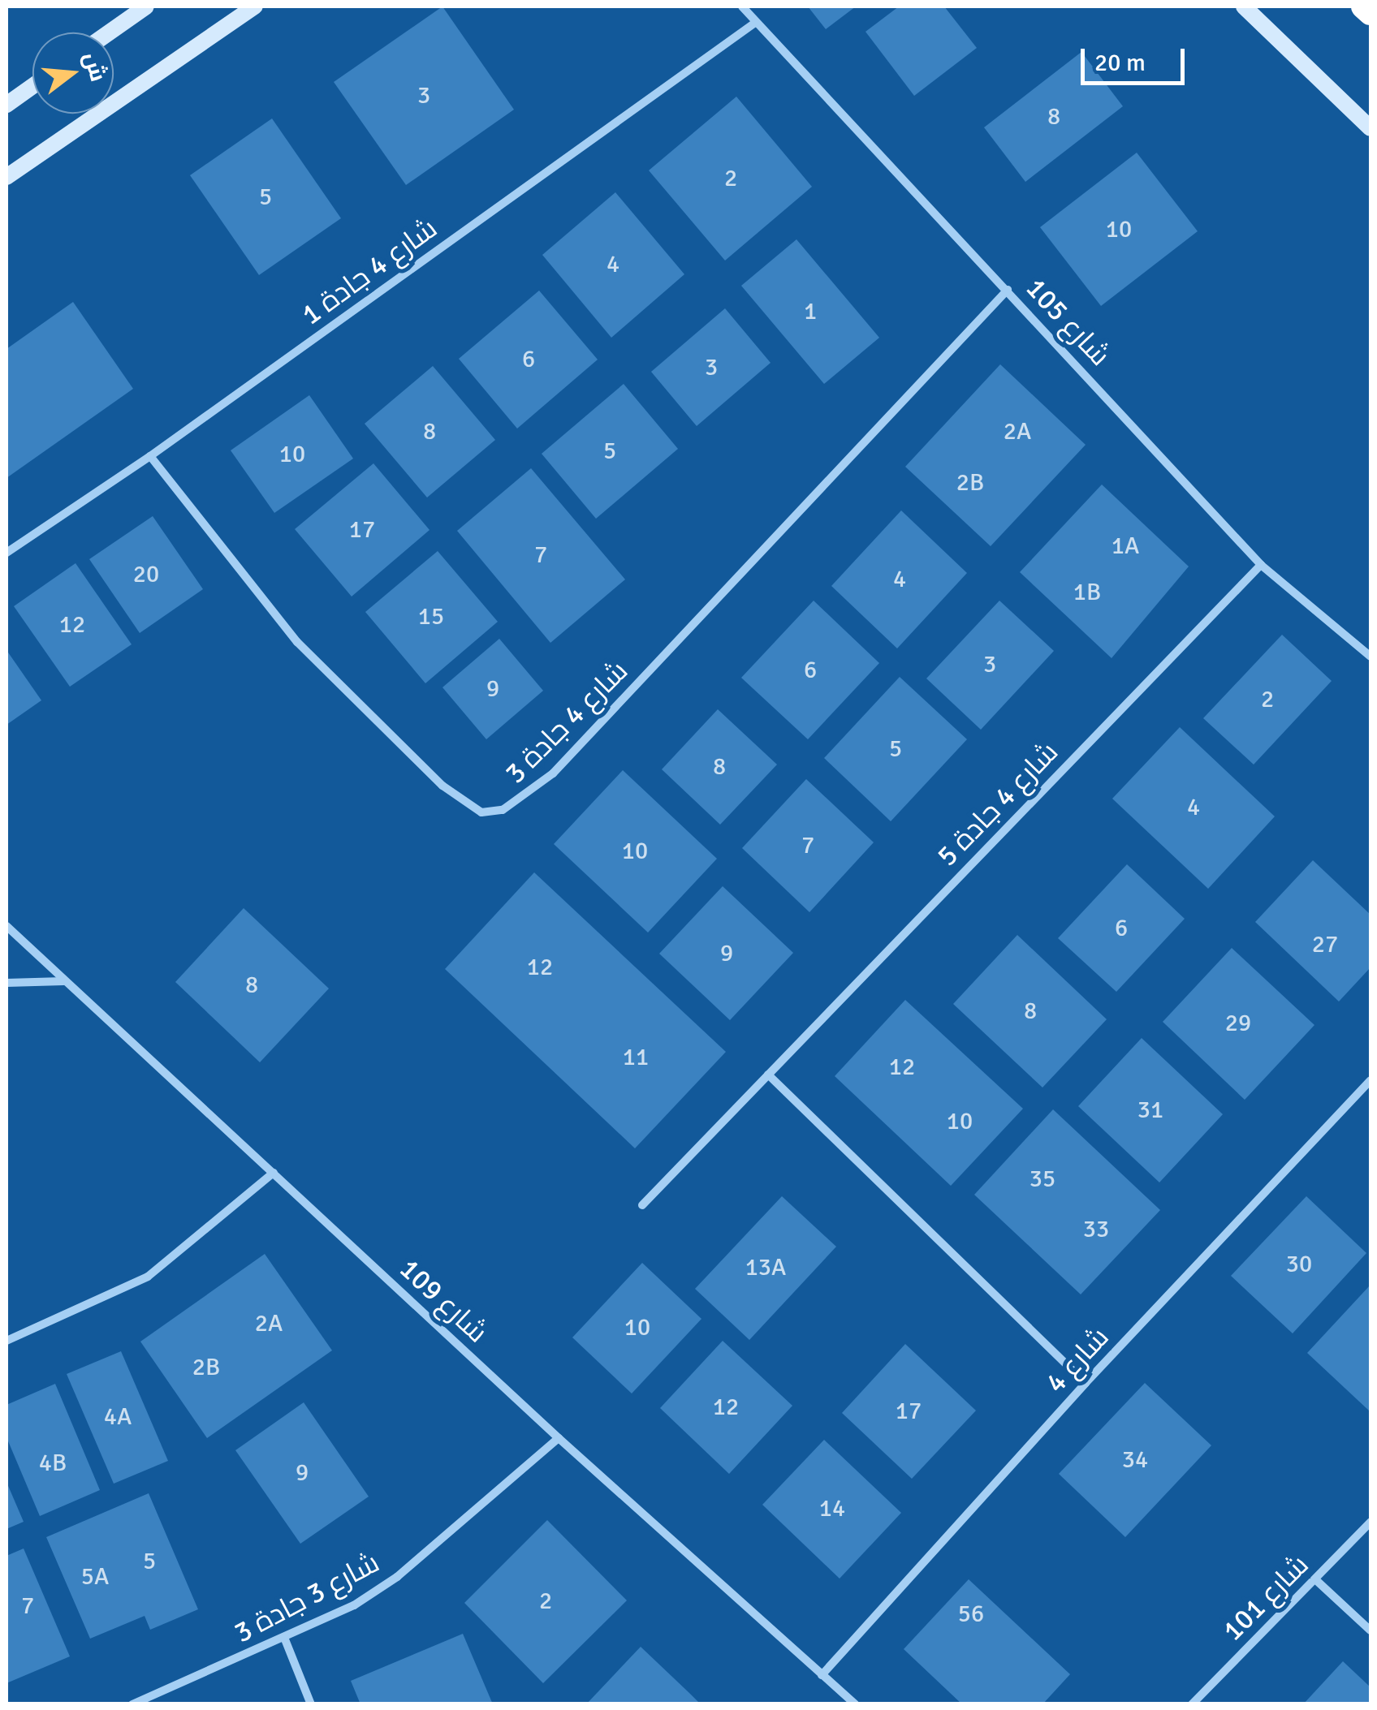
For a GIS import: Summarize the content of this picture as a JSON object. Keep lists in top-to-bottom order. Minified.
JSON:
{"streets":{"street":["شارع 4 جادة 1","شارع 105","شارع 4 جادة 3","شارع 4 جادة 5","شارع 109","شارع 4","شارع 3 جادة 3","شارع 101"]},"crossings":[["شارع 4 جادة 1","شارع 105"],["شارع 4 جادة 1","شارع 4 جادة 3"],["شارع 105","شارع 4 جادة 3"],["شارع 105","شارع 4 جادة 5"],["شارع 109","شارع 4"],["شارع 109","شارع 3 جادة 3"]],"house_numbers":["3","8","2","5","10","4","1","6","3","8","2A","5","10","2B","17","1A","7","20","4","1B","15","12","3","6","9","2","5","8","4","7","10","6","27","9","12","8","8","29","11","12","31","10","35","33","30","13A","2A","10","2B","12","17","4A","34","4B","9","14","5","5A","2","7","56"],"scale_bar":"20 m","north":"right"}
